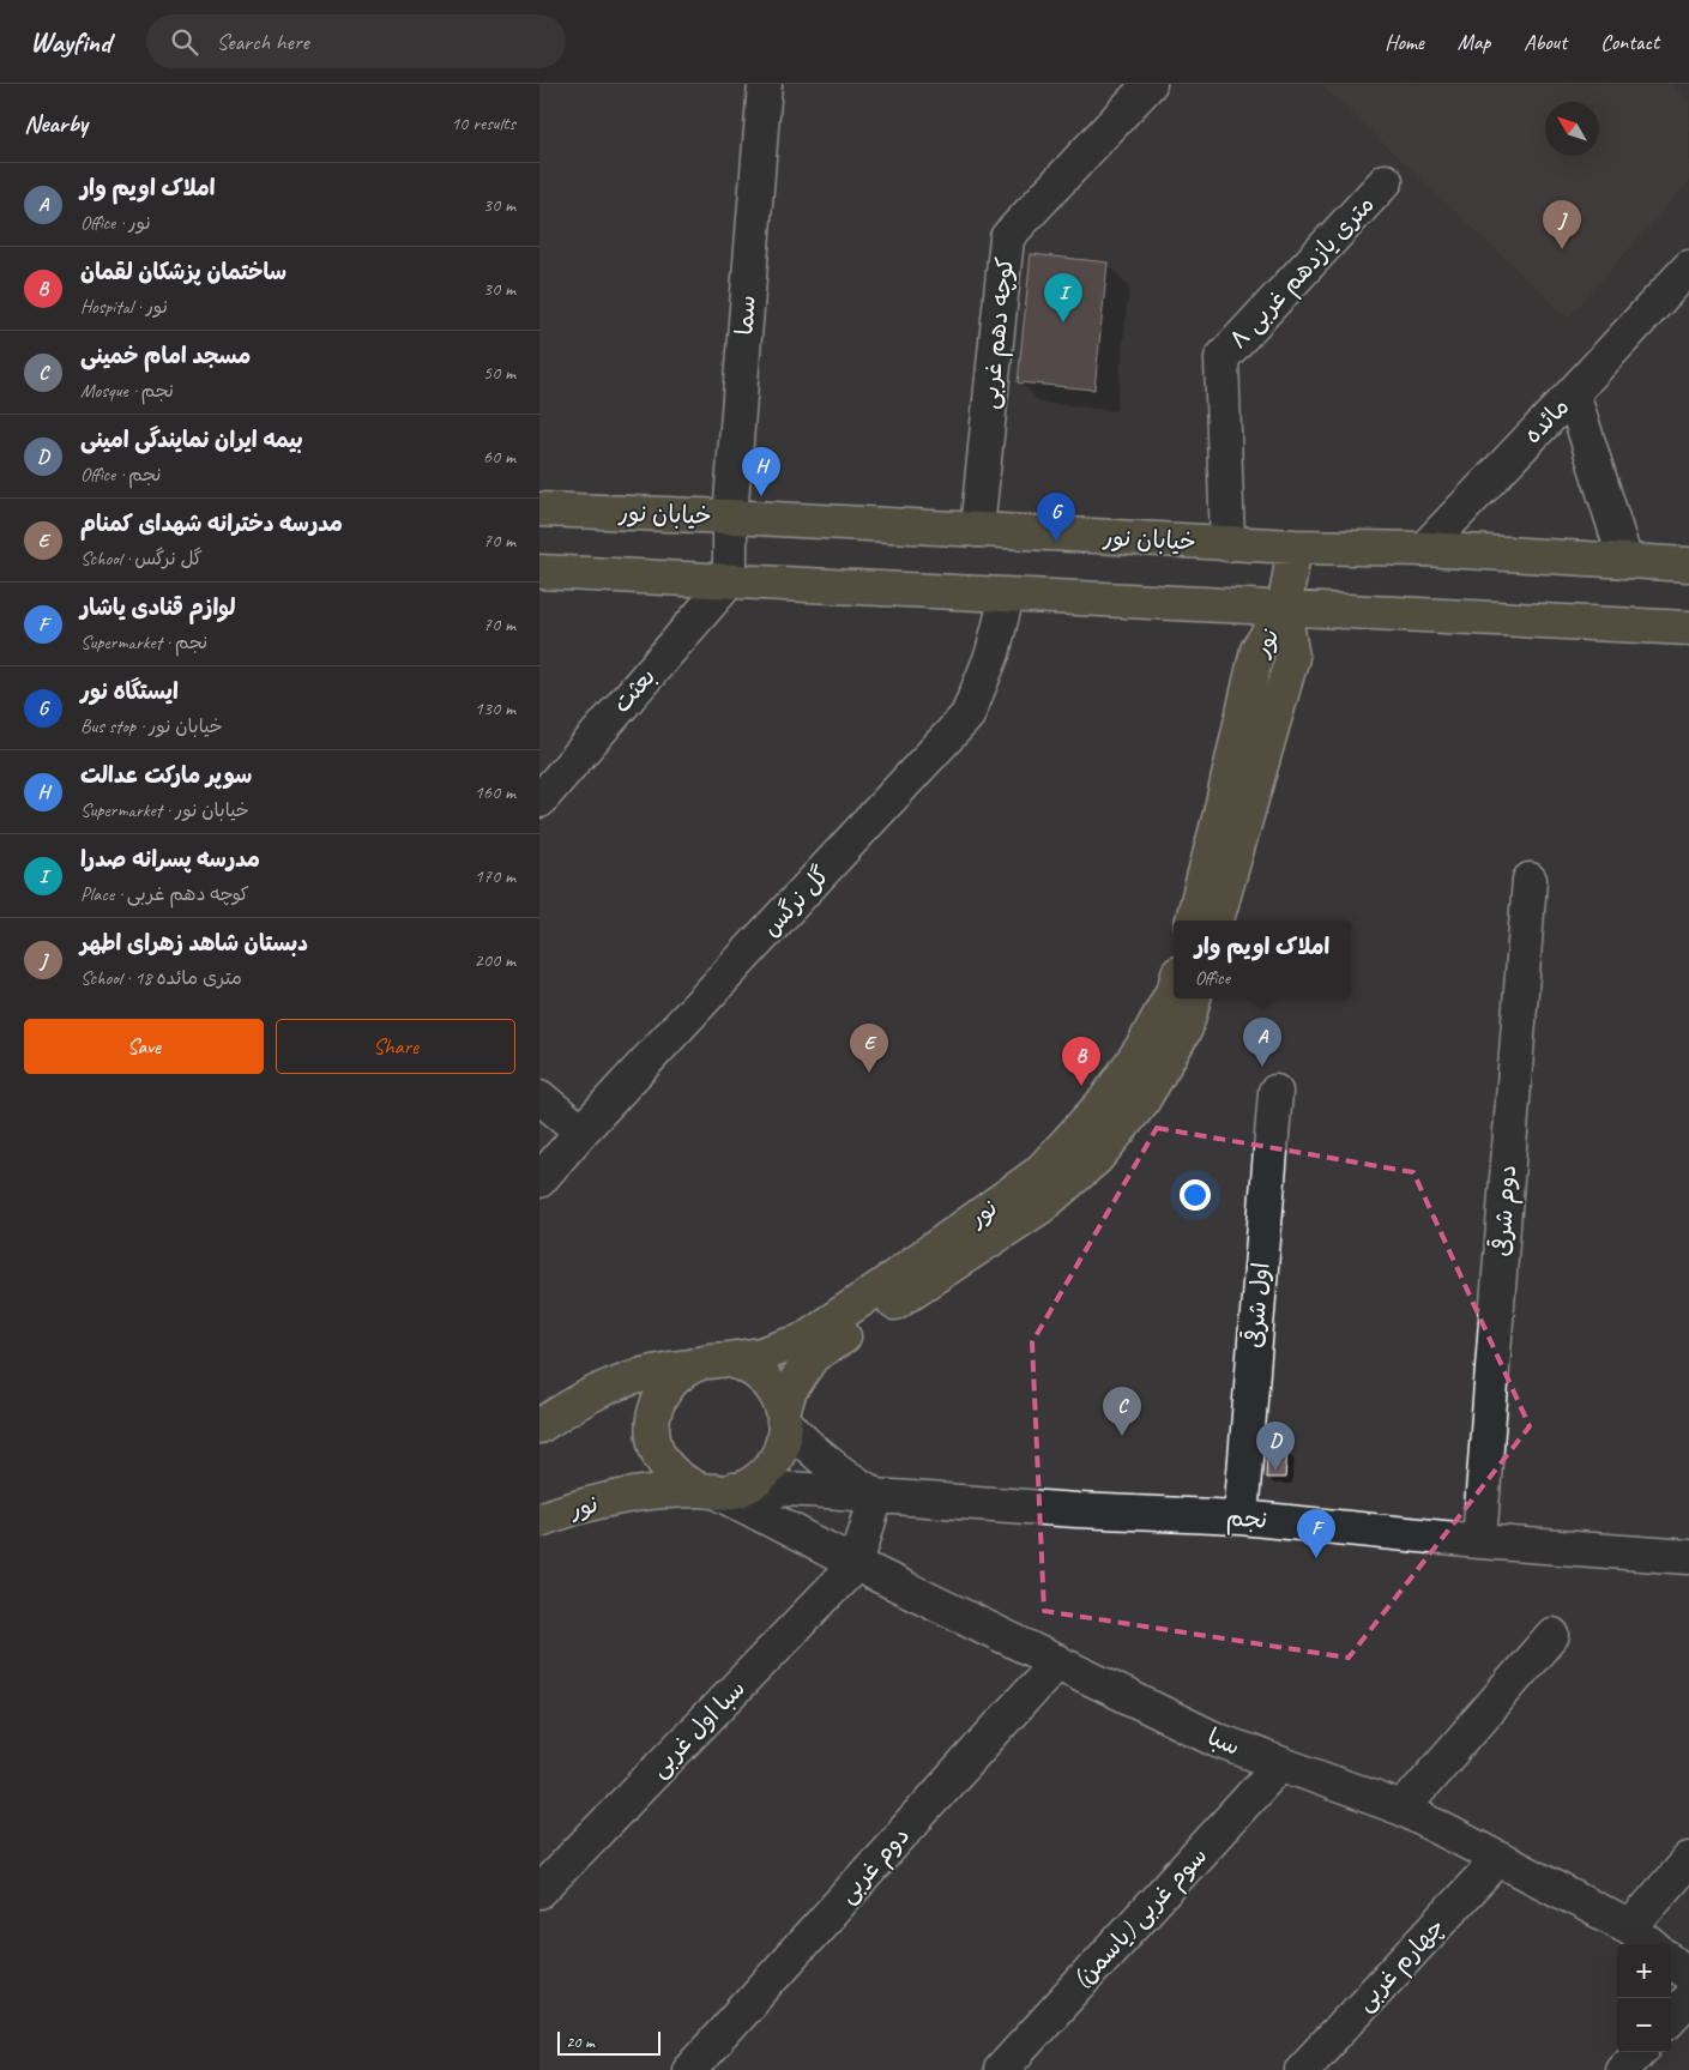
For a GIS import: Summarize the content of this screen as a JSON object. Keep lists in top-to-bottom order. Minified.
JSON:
{"streets":{"main road":["خیابان نور","نور"],"street":["۸ متری یازدهم غربی","سما","کوچه دهم غربی","مائده","بعثت","گل نرگس","دوم شرقی","اول شرقی","نجم","سبا اول غربی","سبا","دوم غربی","سوم غربی (یاسمن)","چهارم غربی"]},"crossings":[["۸ متری یازدهم غربی","خیابان نور"],["سما","خیابان نور"],["سما","بعثت"],["کوچه دهم غربی","خیابان نور"],["مائده","خیابان نور"],["نور","نجم"],["نور","سبا"],["دوم شرقی","نجم"],["اول شرقی","نجم"],["نجم","سبا"],["سبا اول غربی","سبا"],["سبا","دوم غربی"],["سبا","سوم غربی (یاسمن)"],["سبا","چهارم غربی"]],"scale_bar":"20 m","north":"top left","page":{"header":"Wayfind","search":"Search here","nav":["Home","Map","About","Contact"],"heading":["Nearby","10 results"],"list":[{"mark":"A","name":"املاک اویم وار","note":"Office · نور","value":"30 m"},{"mark":"B","name":"ساختمان پزشکان لقمان","note":"Hospital · نور","value":"30 m"},{"mark":"C","name":"مسجد امام خمینی","note":"Mosque · نجم","value":"50 m"},{"mark":"D","name":"بیمه ایران نمایندگی امینی","note":"Office · نجم","value":"60 m"},{"mark":"E","name":"مدرسه دخترانه شهدای کمنام","note":"School · گل نرگس","value":"70 m"},{"mark":"F","name":"لوازم قنادی یاشار","note":"Supermarket · نجم","value":"70 m"},{"mark":"G","name":"ایستگاه نور","note":"Bus stop · خیابان نور","value":"130 m"},{"mark":"H","name":"سوپر مارکت عدالت","note":"Supermarket · خیابان نور","value":"160 m"},{"mark":"I","name":"مدرسه پسرانه صدرا","note":"Place · کوچه دهم غربی","value":"170 m"},{"mark":"J","name":"دبستان شاهد زهرای اطهر","note":"School · 18 متری مائده","value":"200 m"}],"pins":["J","I","H","G","A","E","B","C","D","F"],"popup":["املاک اویم وار","Office"],"buttons":["Save","Share"],"map_buttons":["+","−"],"scale":"20 m"}}
